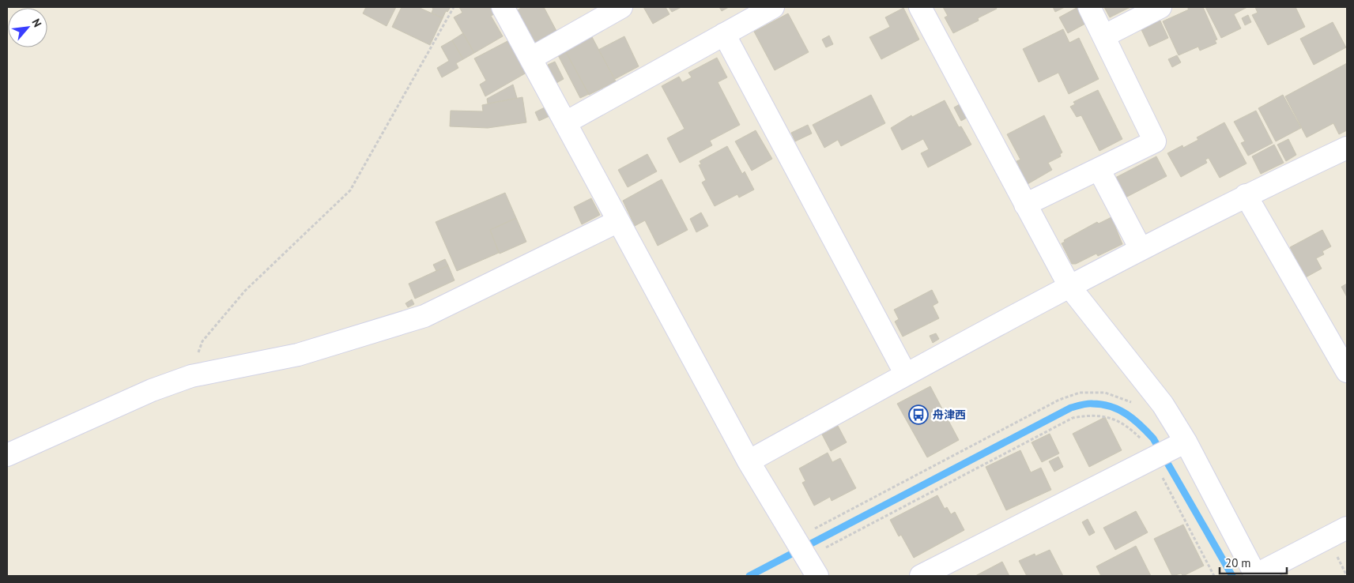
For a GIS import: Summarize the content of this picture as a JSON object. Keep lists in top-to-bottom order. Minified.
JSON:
{"places":{"bus stop":["舟津西"]},"scale_bar":"20 m","north":"top right"}
